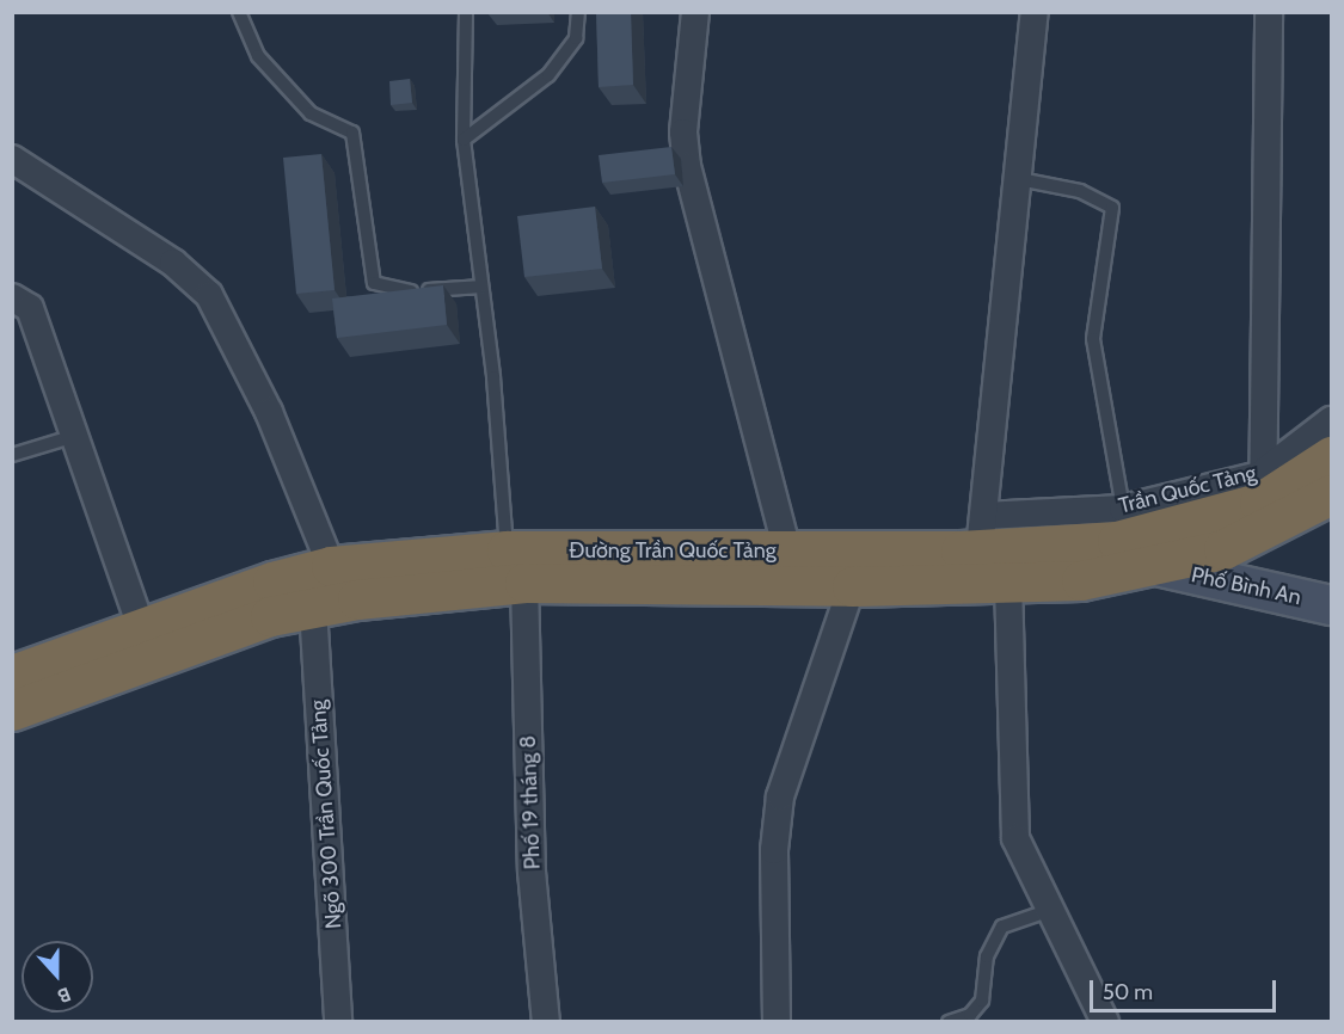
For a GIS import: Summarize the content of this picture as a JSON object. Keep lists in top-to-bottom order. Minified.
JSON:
{"streets":{"highway":["Đường Trần Quốc Tảng"],"street":["Trần Quốc Tảng","Phố Bình An","Phố 19 tháng 8","Ngõ 300 Trần Quốc Tảng"]},"crossings":[["Trần Quốc Tảng","Đường Trần Quốc Tảng"],["Đường Trần Quốc Tảng","Phố Bình An"],["Đường Trần Quốc Tảng","Phố 19 tháng 8"],["Đường Trần Quốc Tảng","Ngõ 300 Trần Quốc Tảng"]],"scale_bar":"50 m","north":"bottom"}
